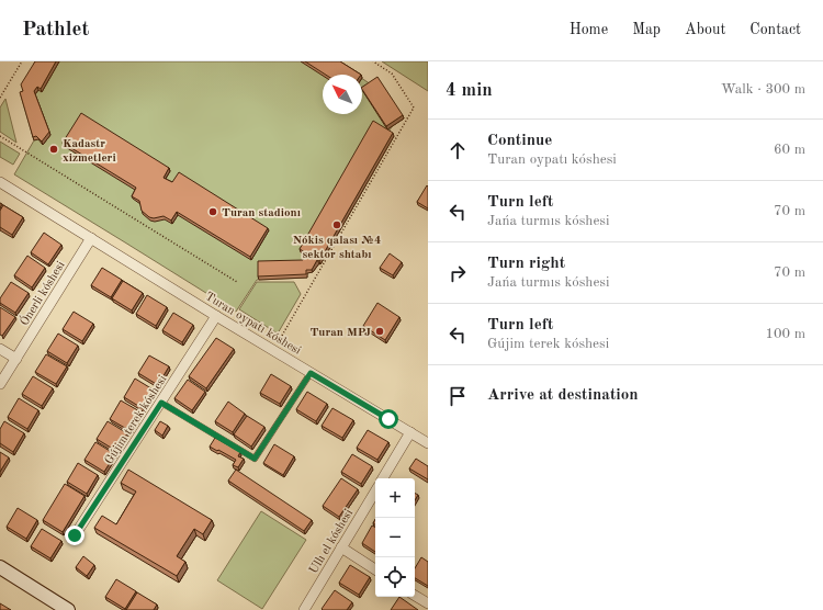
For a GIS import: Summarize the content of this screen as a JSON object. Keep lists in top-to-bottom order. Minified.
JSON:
{"streets":{"street":["Ónerli kóshesi","Turan oypatı kóshesi","Gújim terek kóshesi","Ullı el kóshesi"]},"crossings":[["Ónerli kóshesi","Turan oypatı kóshesi"],["Turan oypatı kóshesi","Gújim terek kóshesi"]],"places":["Kadastr xizmetleri","Turan stadionı","Nókis qalası №4 sektor shtabı","Turan MPJ"],"north":"top left","page":{"header":"Pathlet","nav":["Home","Map","About","Contact"],"heading":["4 min","Walk · 300 m"],"list":[["Continue","Turan oypatı kóshesi","60 m"],["Turn left","Jańa turmıs kóshesi","70 m"],["Turn right","Jańa turmıs kóshesi","70 m"],["Turn left","Gújim terek kóshesi","100 m"],"Arrive at destination"],"map_buttons":["+","−"]}}
